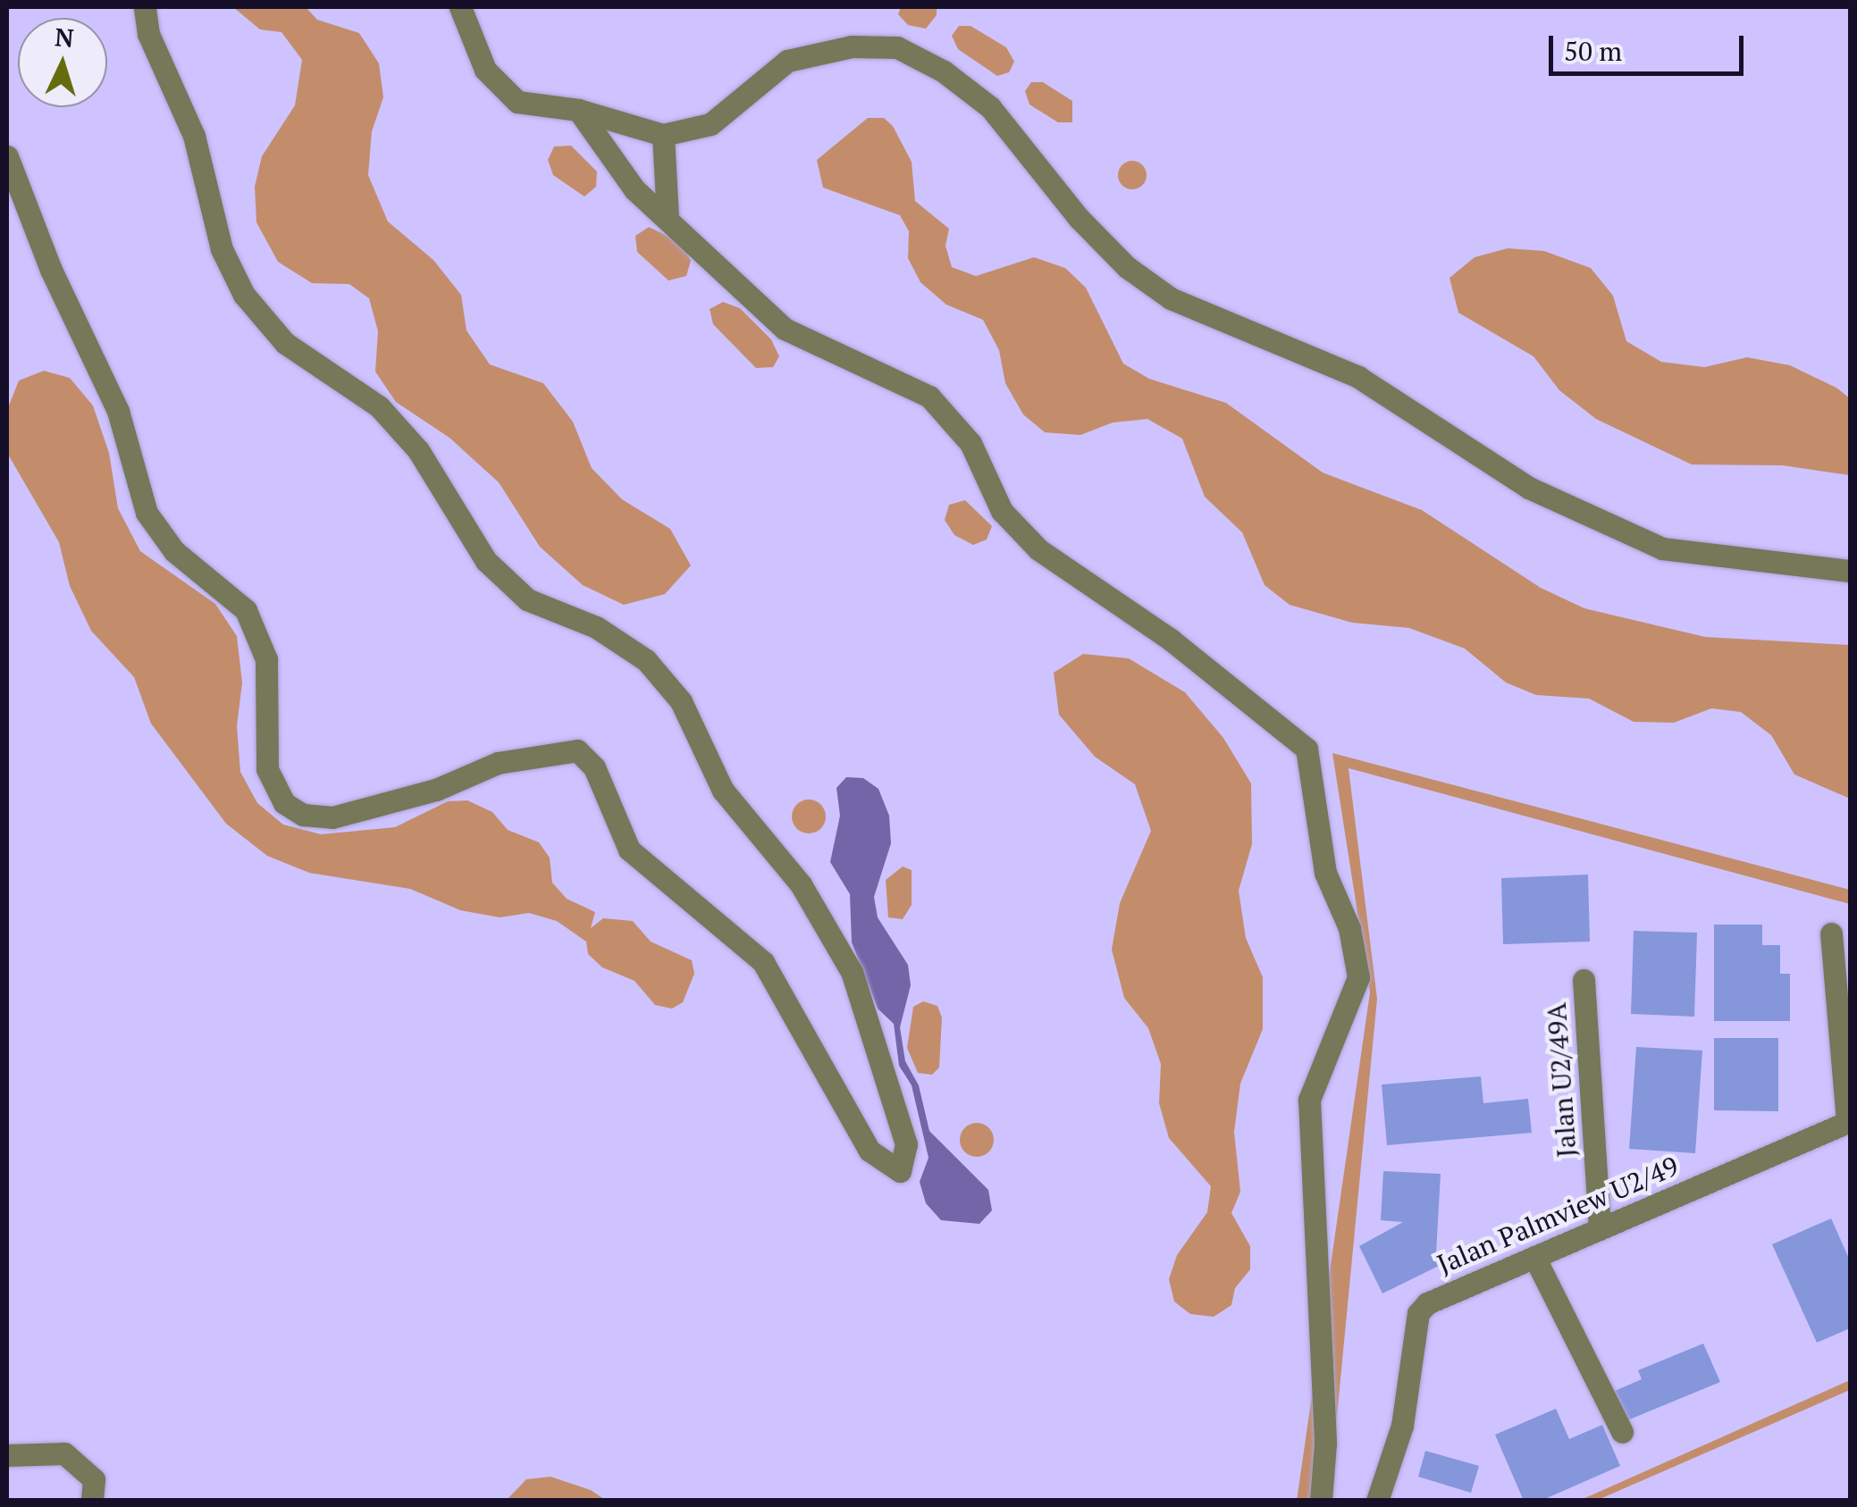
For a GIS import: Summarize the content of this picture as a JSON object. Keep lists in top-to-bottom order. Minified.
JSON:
{"streets":{"street":["Jalan U2/49A","Jalan Palmview U2/49"]},"crossings":[["Jalan U2/49A","Jalan Palmview U2/49"]],"scale_bar":"50 m","north":"top"}
